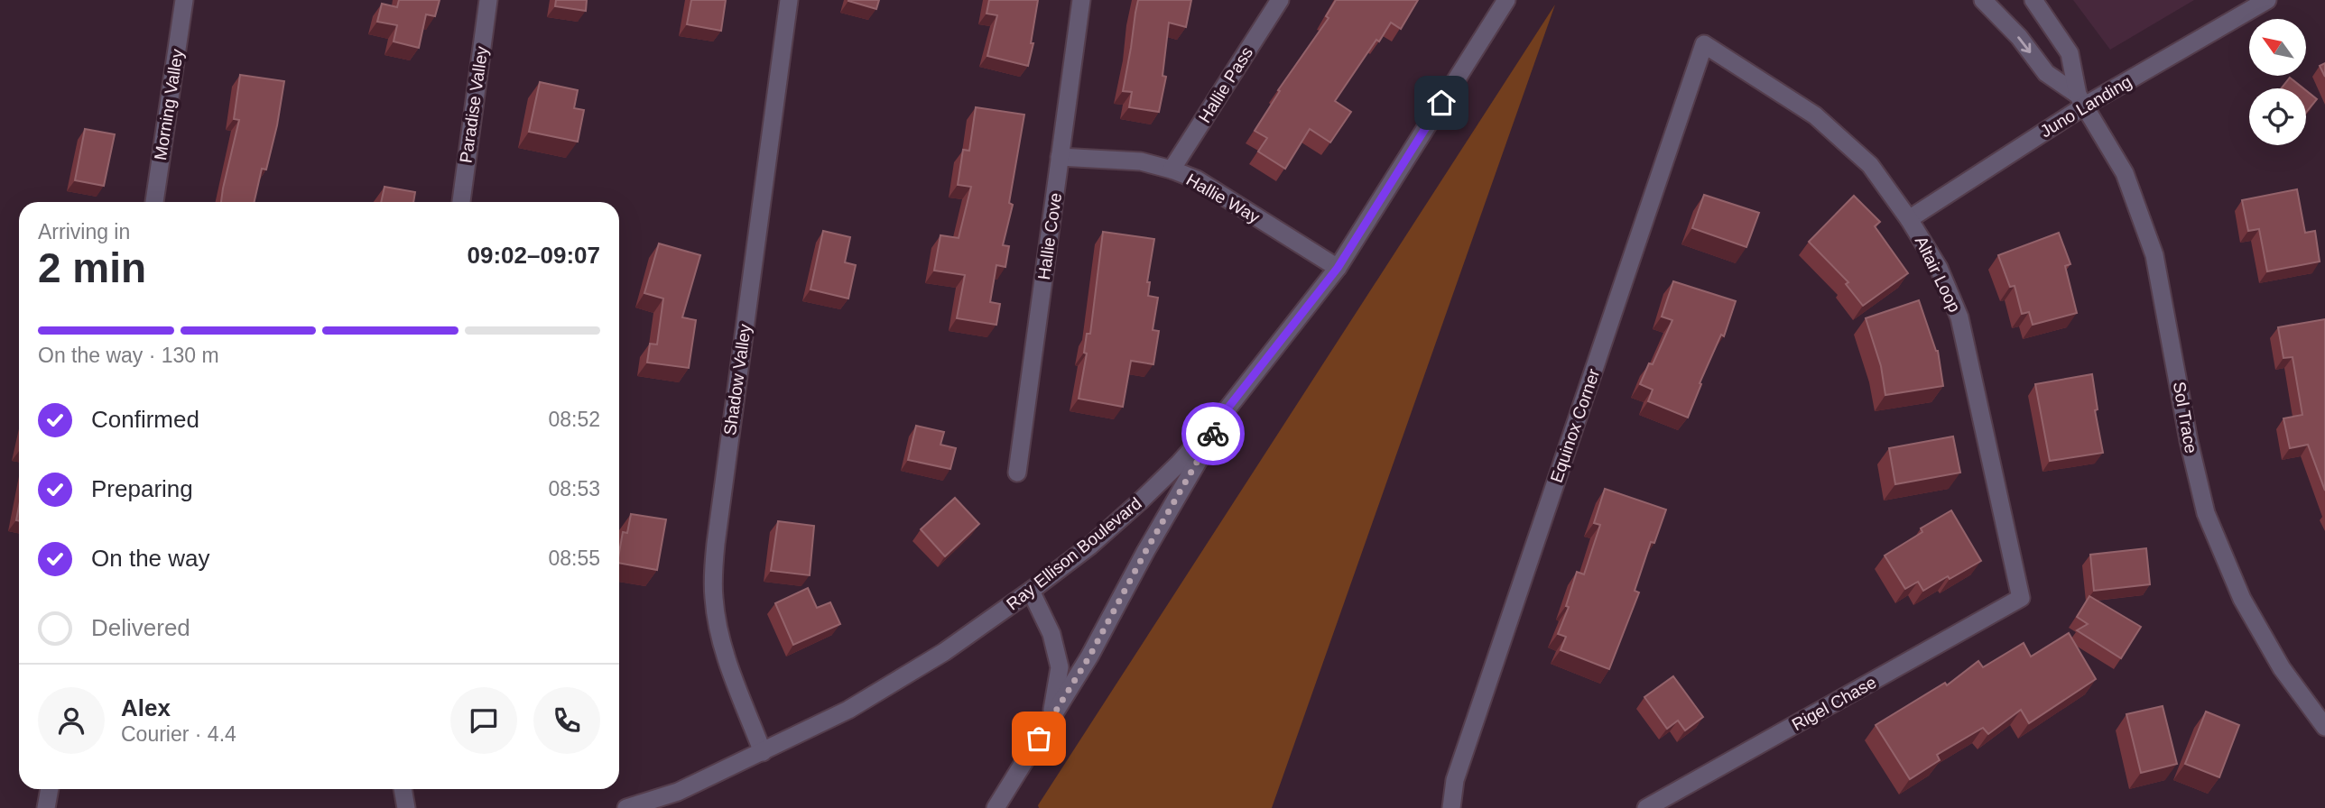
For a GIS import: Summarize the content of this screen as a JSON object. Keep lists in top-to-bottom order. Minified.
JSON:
{"streets":{"street":["Hallie Pass","Morning Valley","Paradise Valley","Juno Landing","Hallie Way","Hallie Cove","Altair Loop","Shadow Valley","Sol Trace","Equinox Corner","Ray Ellison Boulevard","Rigel Chase"]},"crossings":[["Hallie Pass","Hallie Way"],["Juno Landing","Altair Loop"],["Juno Landing","Sol Trace"],["Hallie Way","Hallie Cove"],["Hallie Way","Ray Ellison Boulevard"],["Altair Loop","Equinox Corner"],["Altair Loop","Rigel Chase"],["Shadow Valley","Ray Ellison Boulevard"]],"north":"top left","page":{"heading":["2 min","Arriving in","09:02–09:07"],"panel":["Alex","Courier · 4.4"],"bar":"On the way · 130 m","list":[["Confirmed","08:52"],["Preparing","08:53"],["On the way","08:55"],"Delivered"]}}
